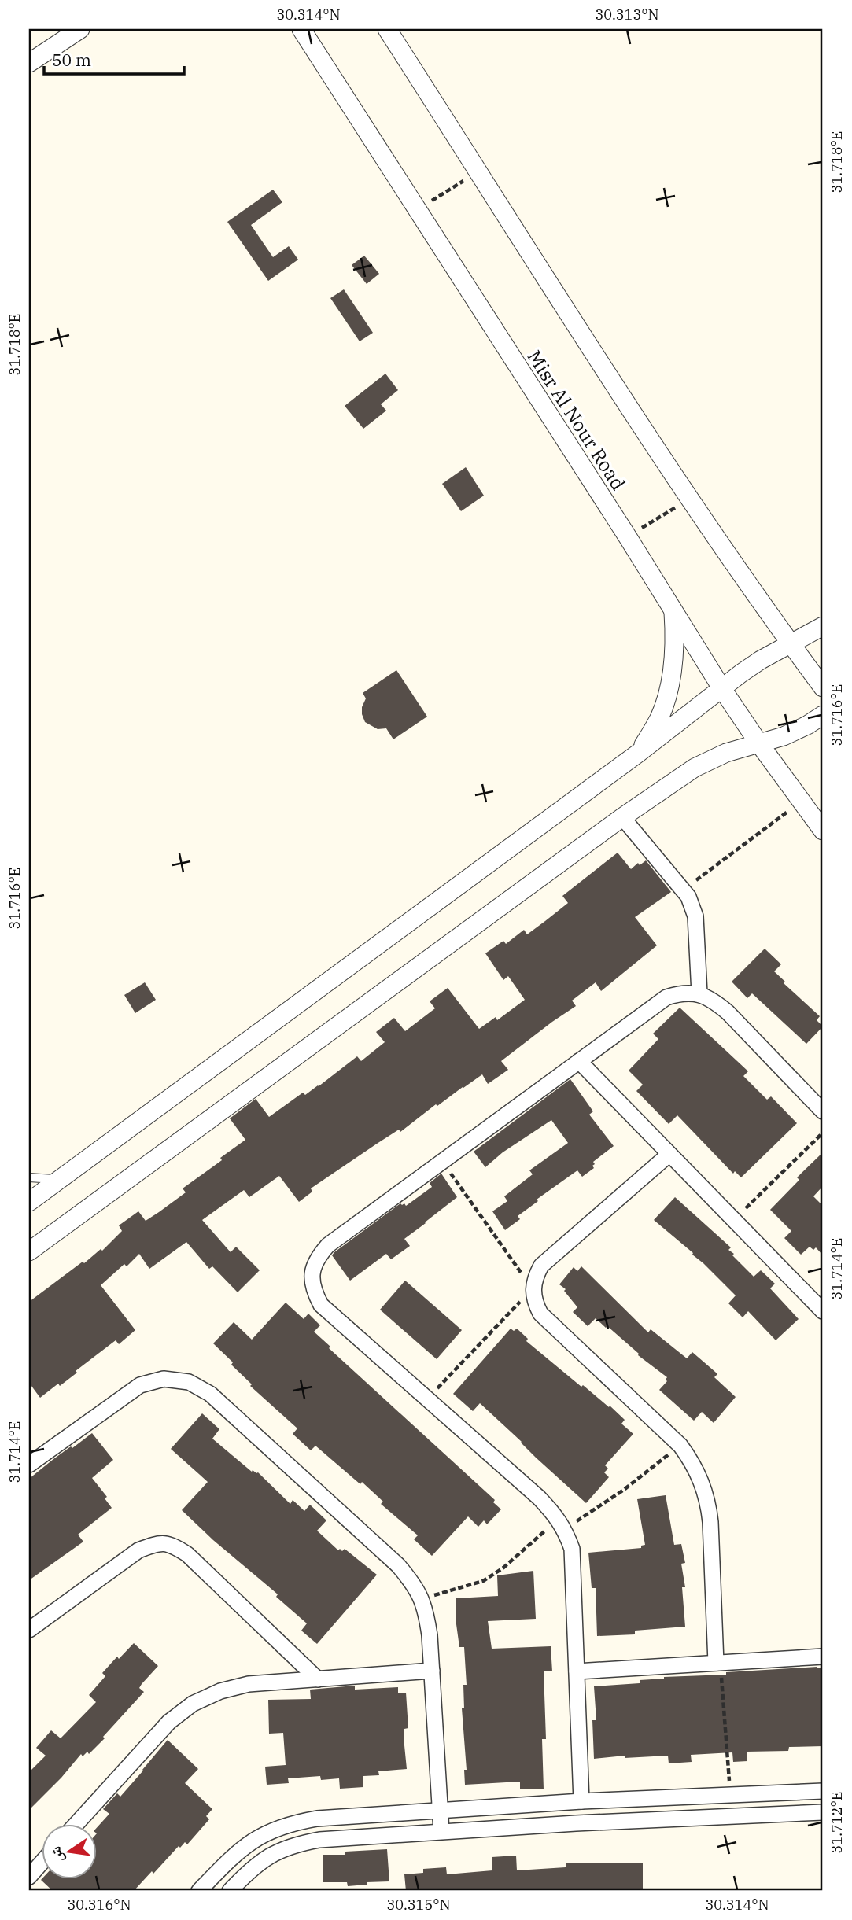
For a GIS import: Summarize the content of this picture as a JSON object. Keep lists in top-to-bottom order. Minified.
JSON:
{"streets":{"street":["Misr Al Nour Road"]},"scale_bar":"50 m","north":"left","coordinates":["30.314°N","30.313°N","31.718°E","31.716°E","31.714°E","31.712°E","30.316°N","30.315°N"]}
